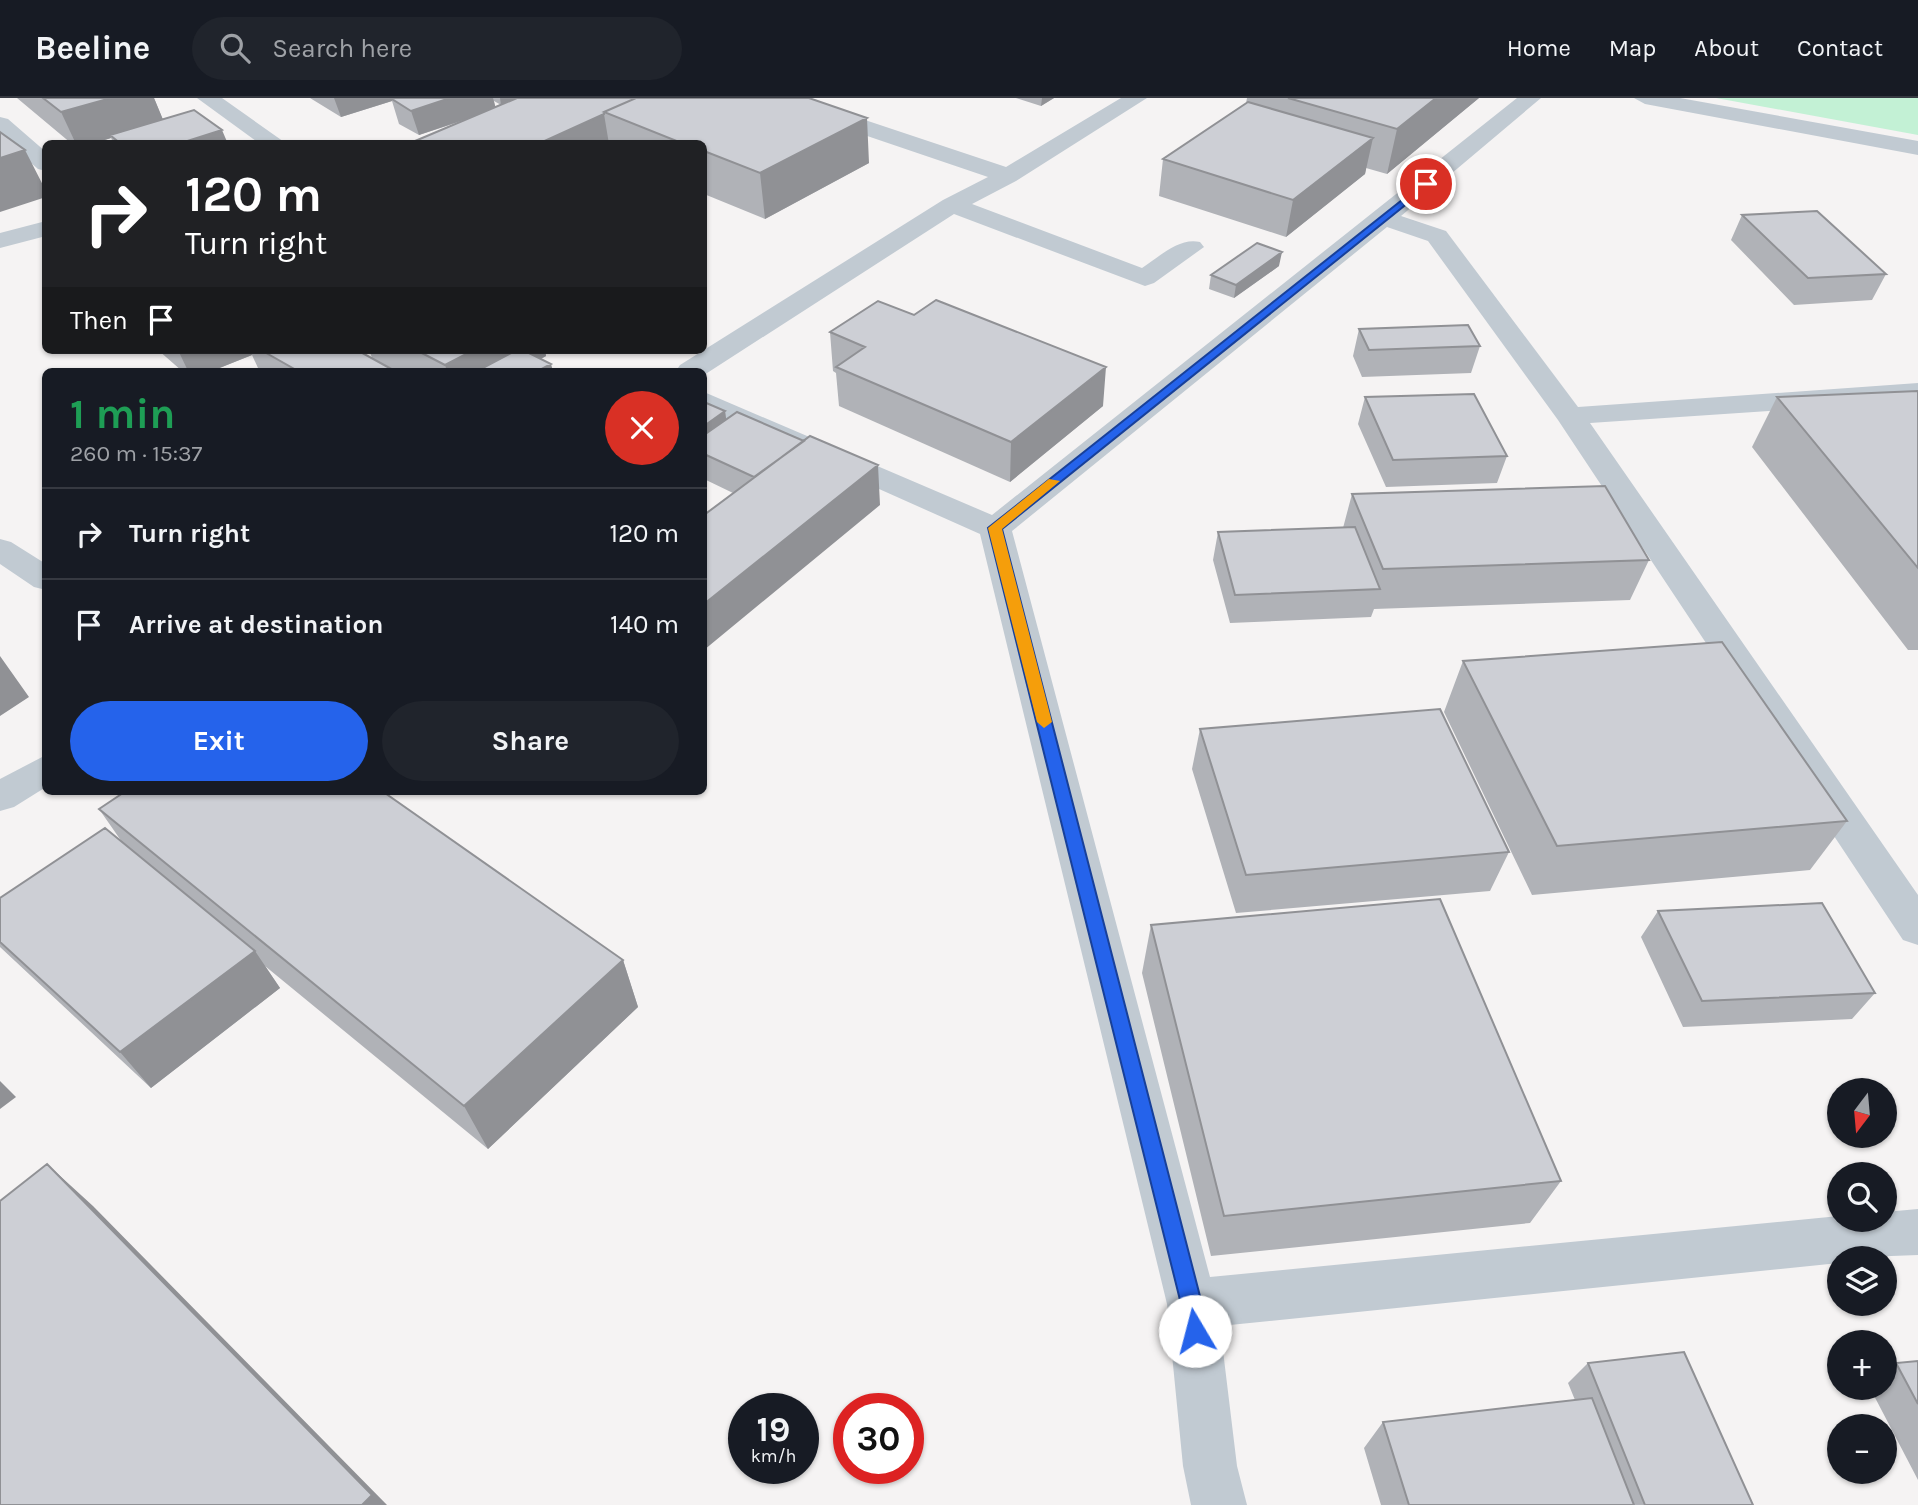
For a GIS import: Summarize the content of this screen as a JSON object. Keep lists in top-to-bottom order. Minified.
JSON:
{"north":"bottom","page":{"header":"Beeline","search":"Search here","nav":["Home","Map","About","Contact"],"turn":["120 m","Turn right"],"then":"Then","heading":["1 min","260 m · 15:37"],"list":[{"name":"Turn right","value":"120 m"},{"name":"Arrive at destination","value":"140 m"}],"buttons":["Exit","Share"],"map_buttons":["+","−"],"speed":"19 km/h","limit":"30"}}
